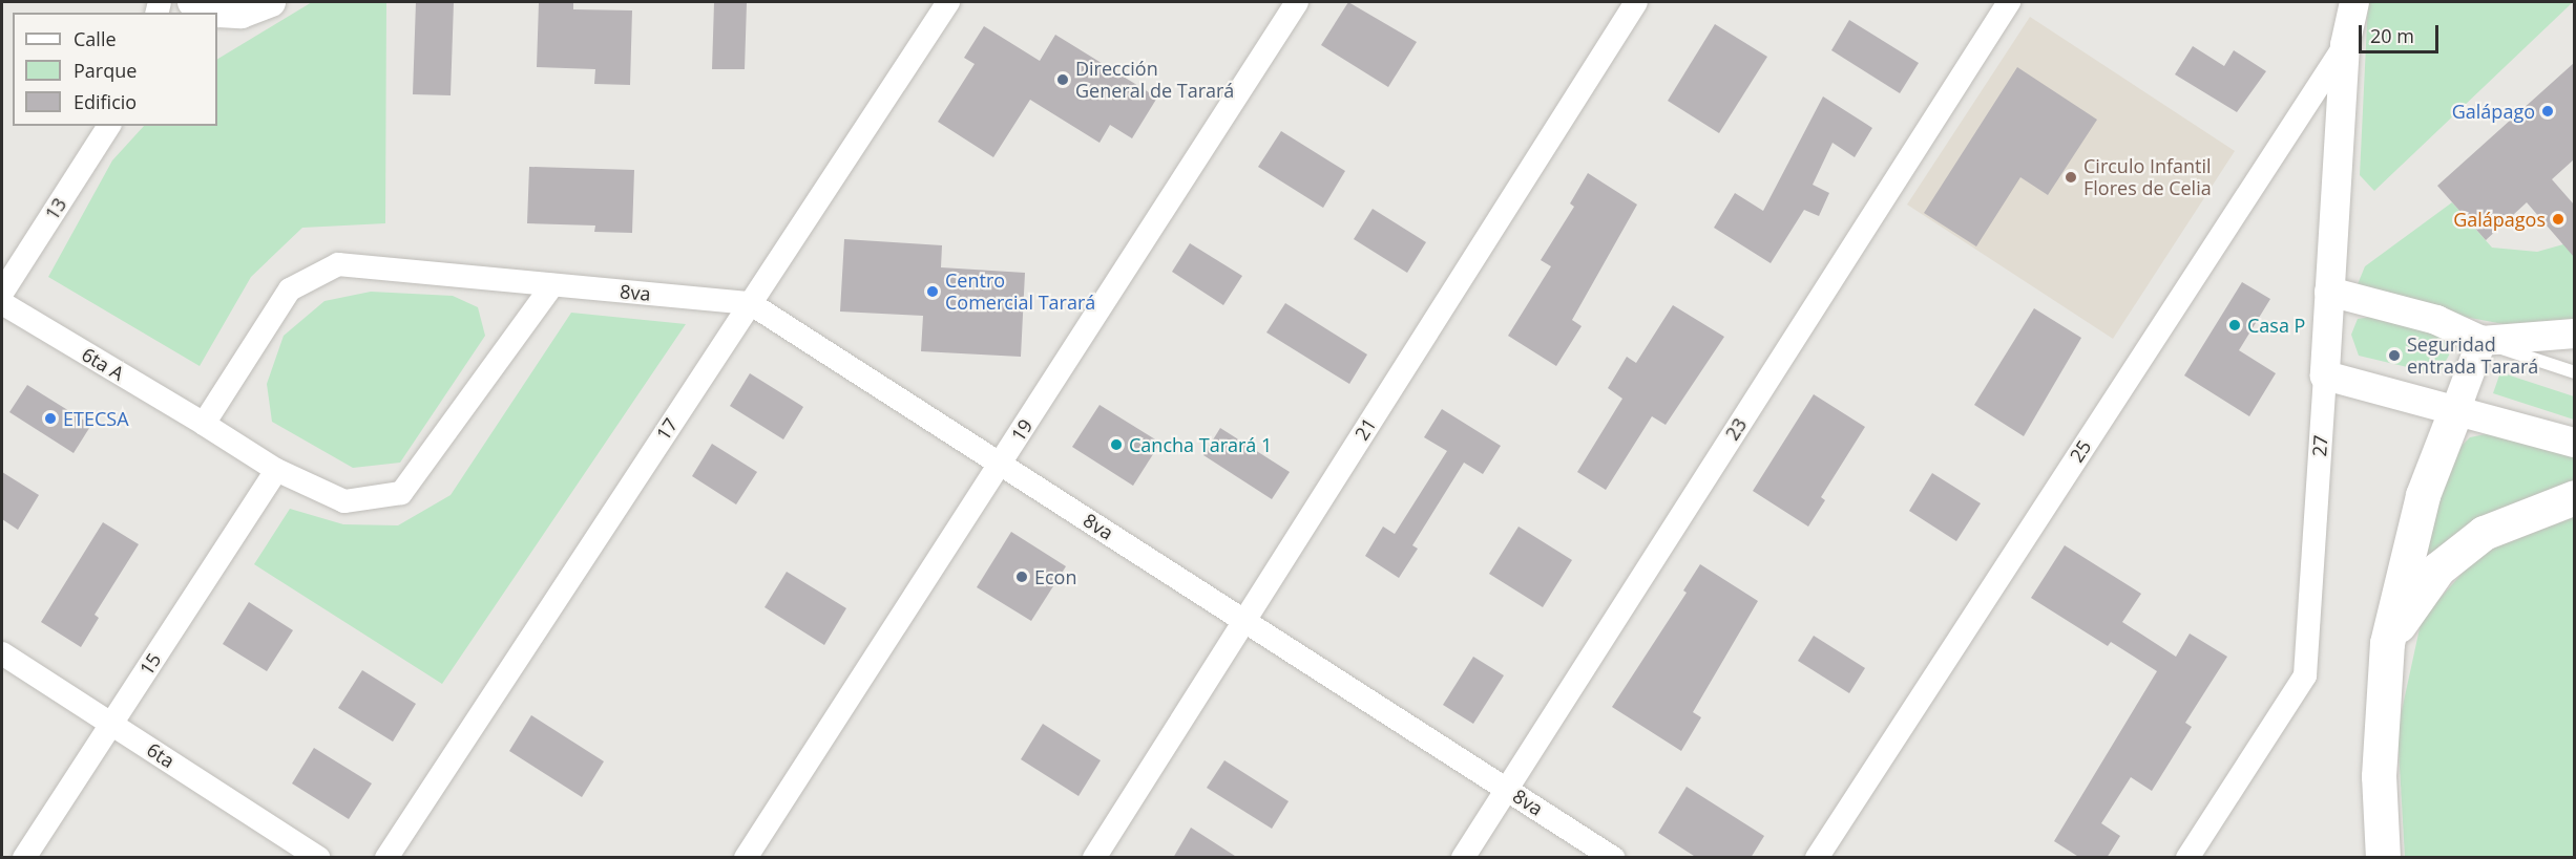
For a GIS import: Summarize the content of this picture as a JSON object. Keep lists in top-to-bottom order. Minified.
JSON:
{"streets":{"street":["13","8va","6ta A","17","21","23","19","27","25","15","6ta"]},"crossings":[["8va","6ta A"],["8va","17"],["8va","21"],["8va","23"],["8va","19"],["6ta A","15"],["27","25"],["15","6ta"]],"places":["Dirección General de Tarará","Galápago","Circulo Infantil Flores de Celia","Galápagos","Centro Comercial Tarará","Casa P","Seguridad entrada Tarará","ETECSA","Cancha Tarará 1","Econ"],"legend":["Calle","Parque","Edificio"],"scale_bar":"20 m"}
